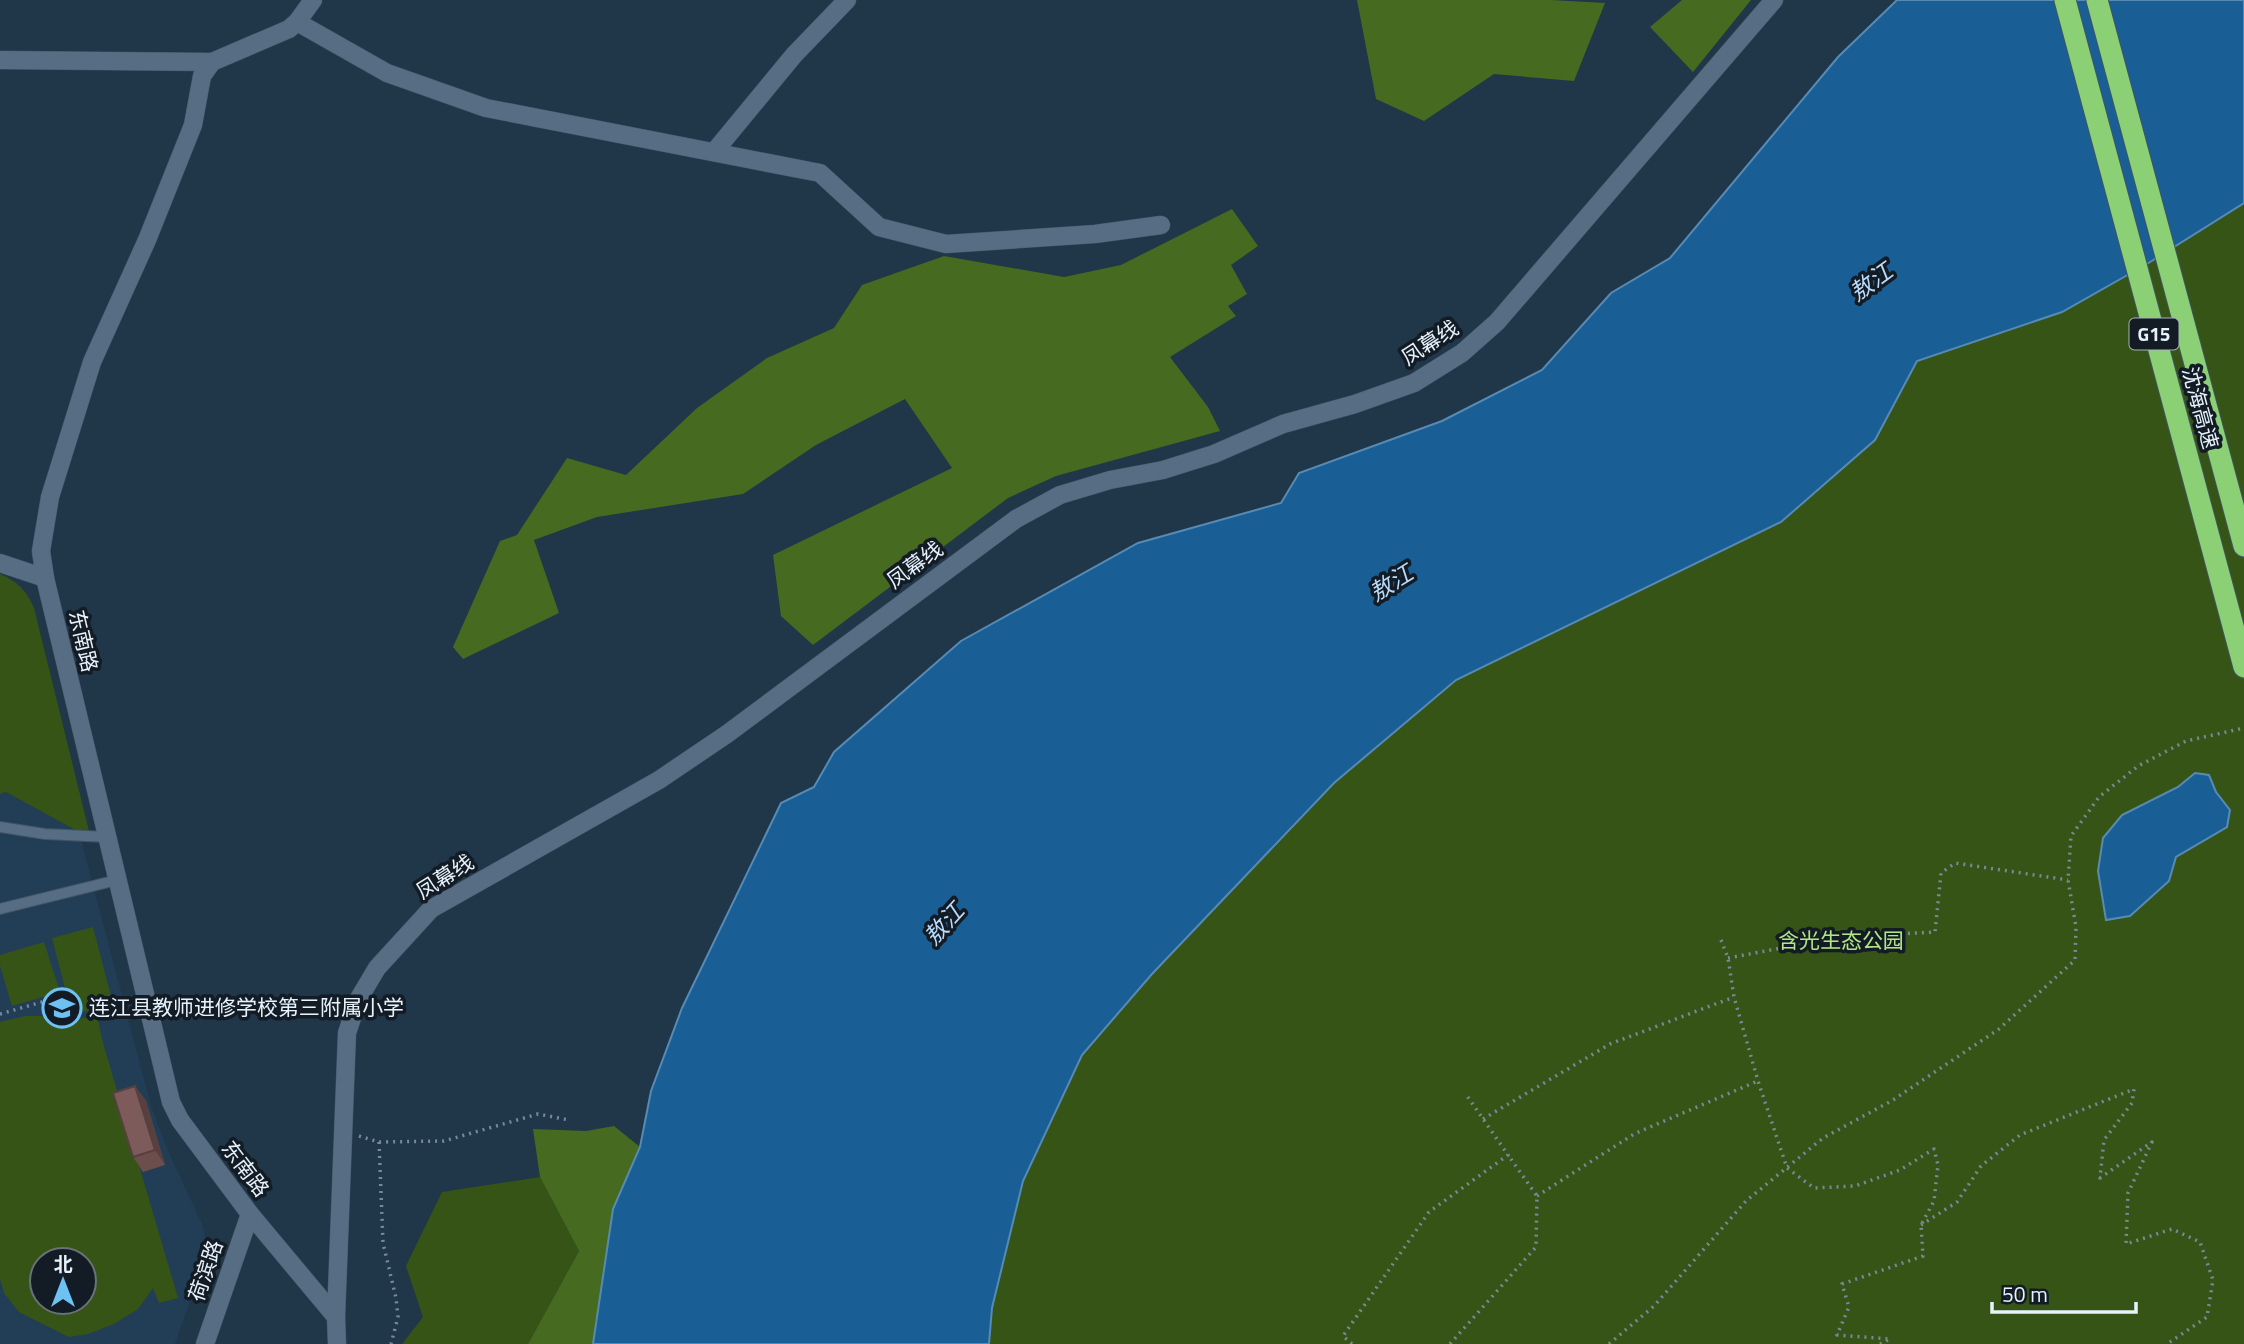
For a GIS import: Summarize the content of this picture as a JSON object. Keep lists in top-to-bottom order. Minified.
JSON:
{"streets":{"highway":["G15","沈海高速"],"street":["凤幕线","东南路","荷滨路"]},"crossings":[["凤幕线","东南路"],["东南路","荷滨路"]],"water":["敖江"],"parks":["含光生态公园"],"places":{"school or university":["连江县教师进修学校第三附属小学"]},"scale_bar":"50 m","north":"top"}
